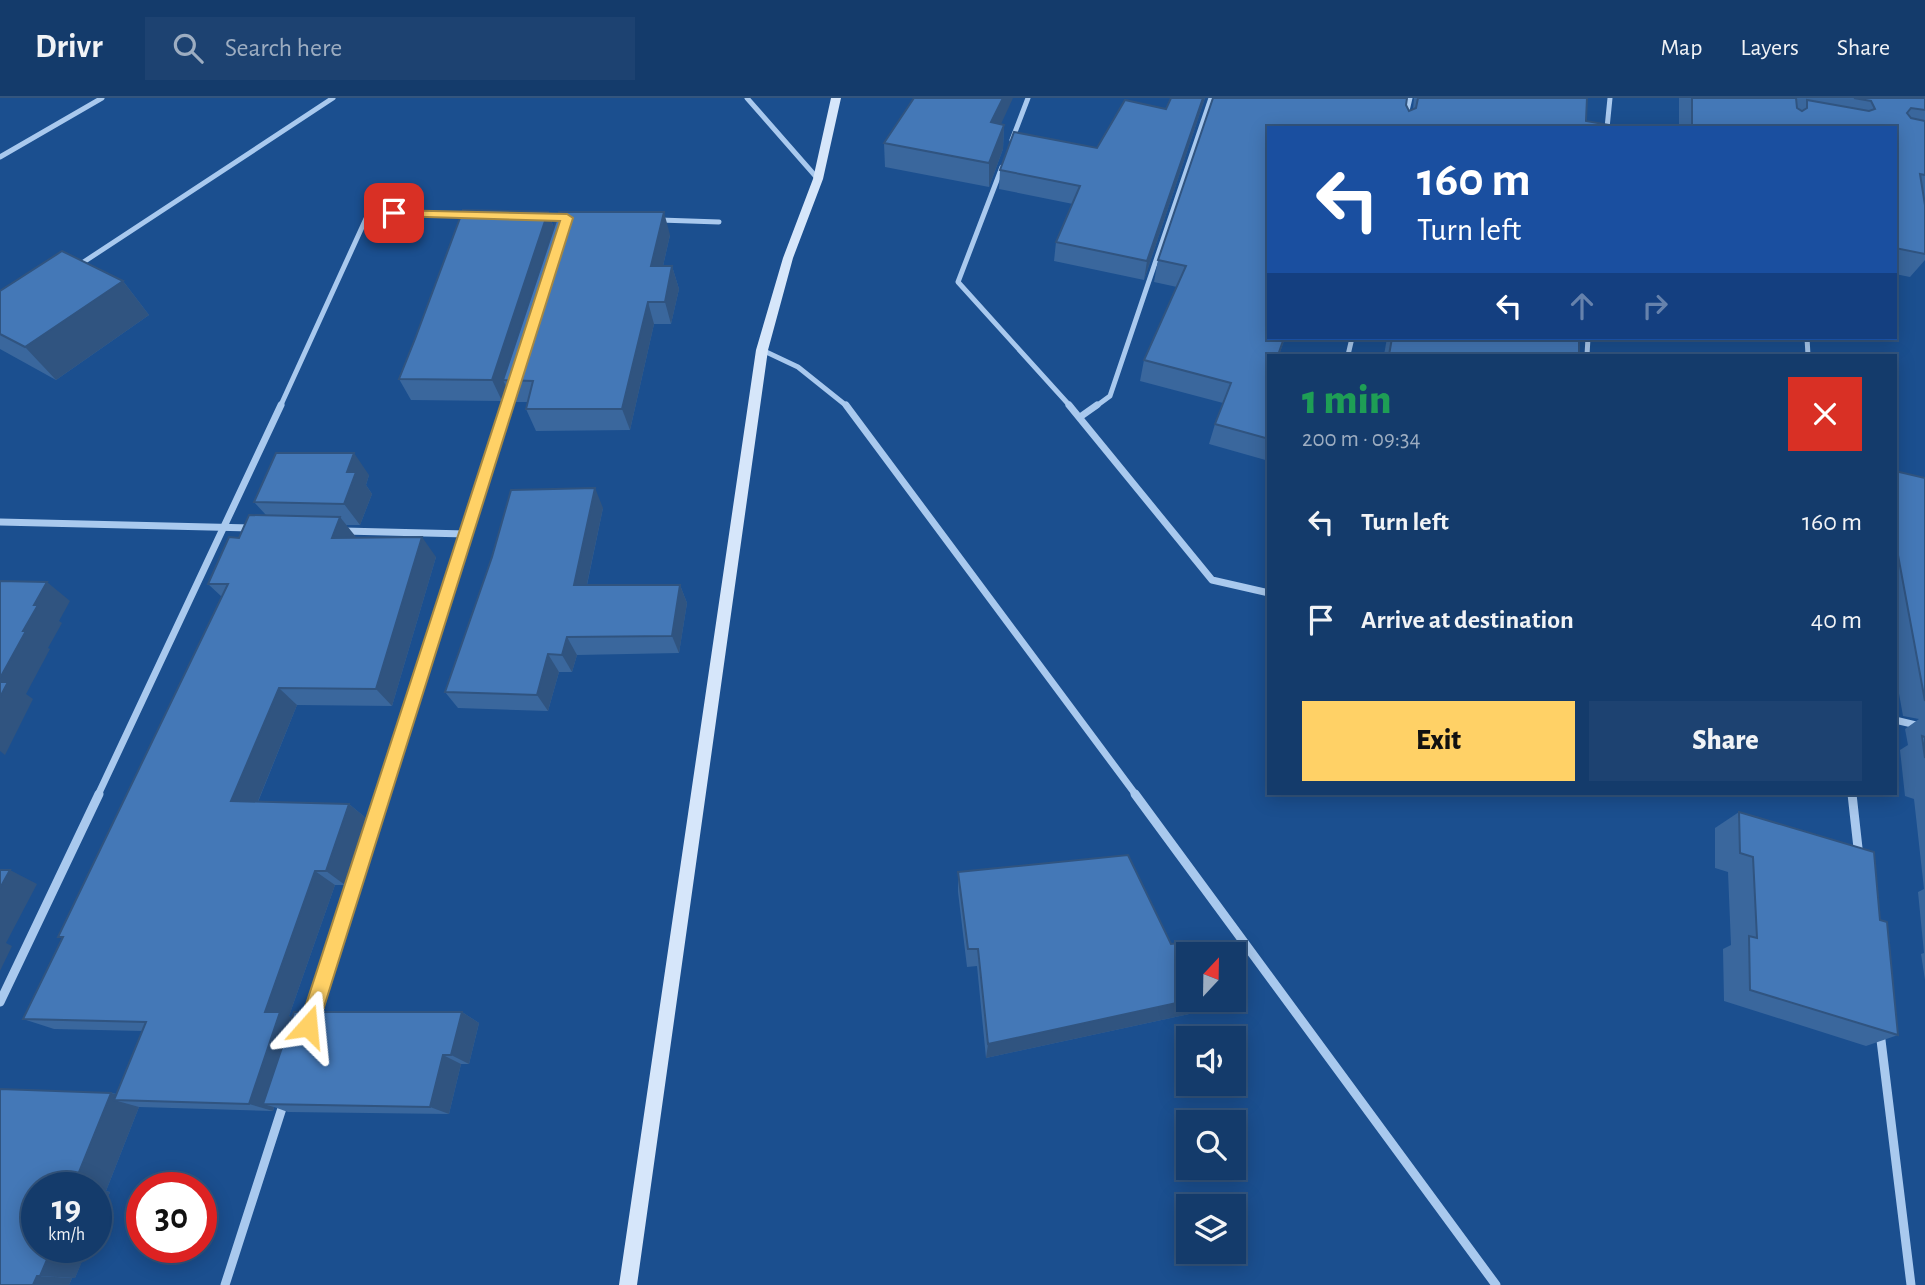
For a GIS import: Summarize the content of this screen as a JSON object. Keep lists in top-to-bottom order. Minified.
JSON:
{"north":"top","page":{"header":"Drivr","search":"Search here","nav":["Map","Layers","Share"],"turn":["160 m","Turn left"],"heading":["1 min","200 m · 09:34"],"list":[{"name":"Turn left","value":"160 m"},{"name":"Arrive at destination","value":"40 m"}],"buttons":["Exit","Share"],"speed":"19 km/h","limit":"30"}}
